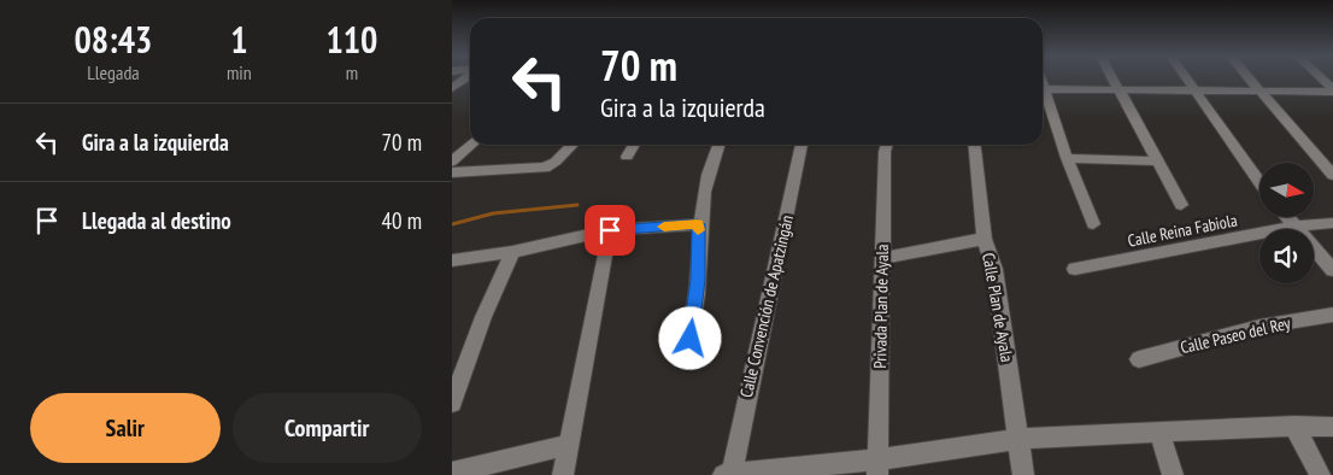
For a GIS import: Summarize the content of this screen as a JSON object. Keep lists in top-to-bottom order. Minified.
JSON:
{"streets":{"street":["Calle Reina Fabiola","Calle Convención de Apatzingán","Privada Plan de Ayala","Calle Plan de Ayala","Calle Paseo del Rey"]},"north":"right","page":{"eta":["08:43","Llegada","1","min","110","m"],"turn":["70 m","Gira a la izquierda"],"list":[{"name":"Gira a la izquierda","value":"70 m"},{"name":"Llegada al destino","value":"40 m"}],"buttons":["Salir","Compartir"]}}
